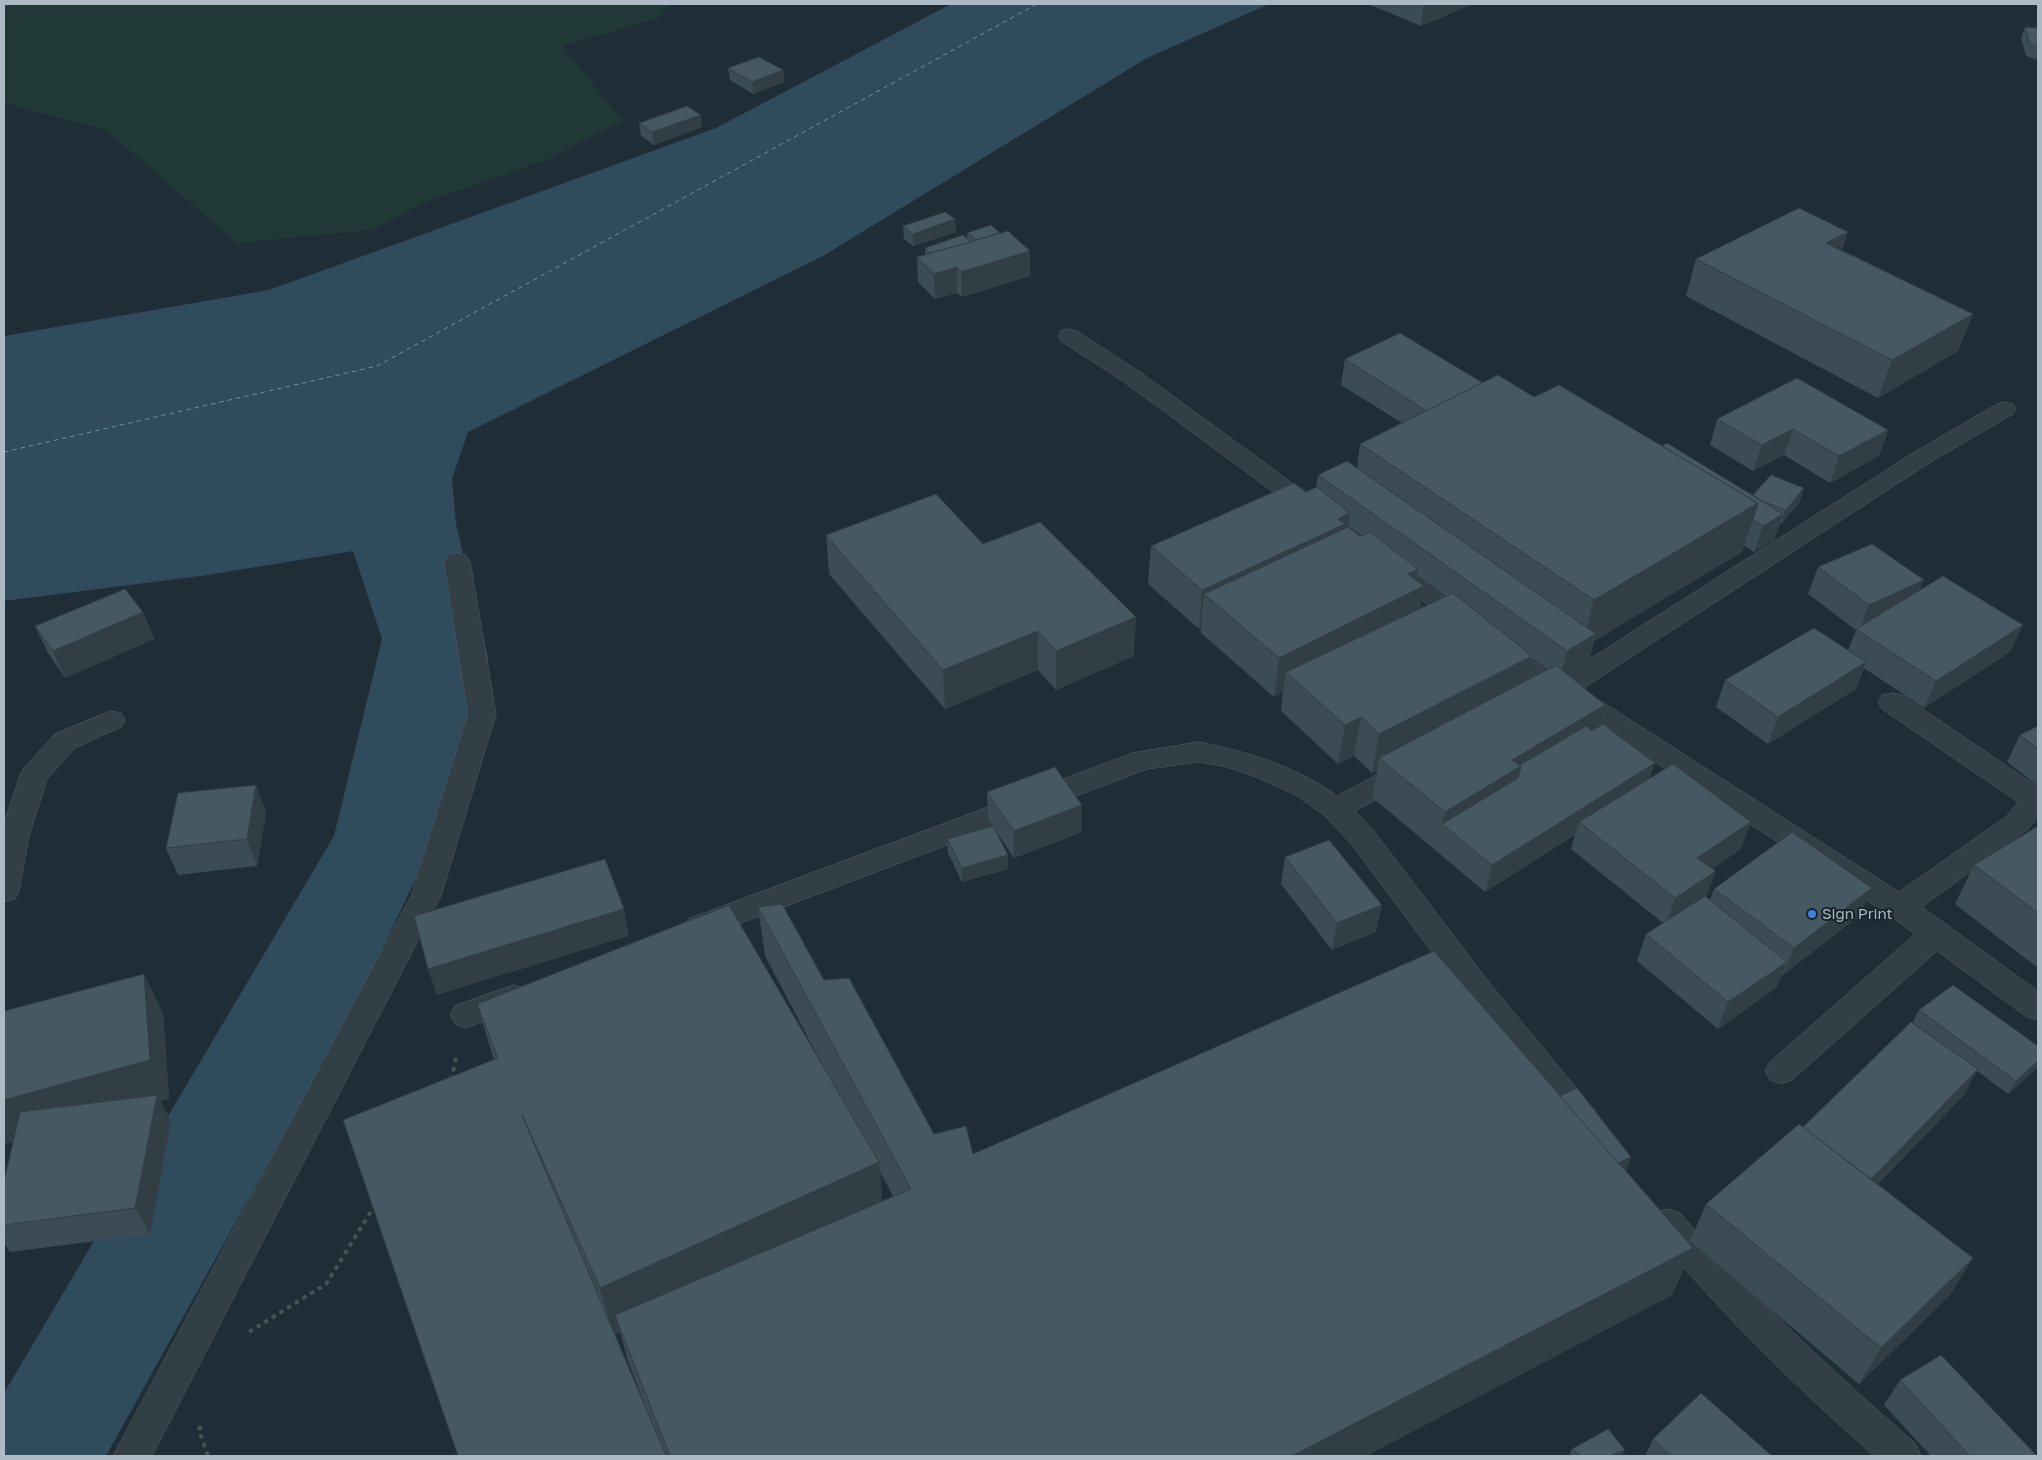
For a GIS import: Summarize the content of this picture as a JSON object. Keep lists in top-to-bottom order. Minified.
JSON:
{"places":["Sign Print"]}
